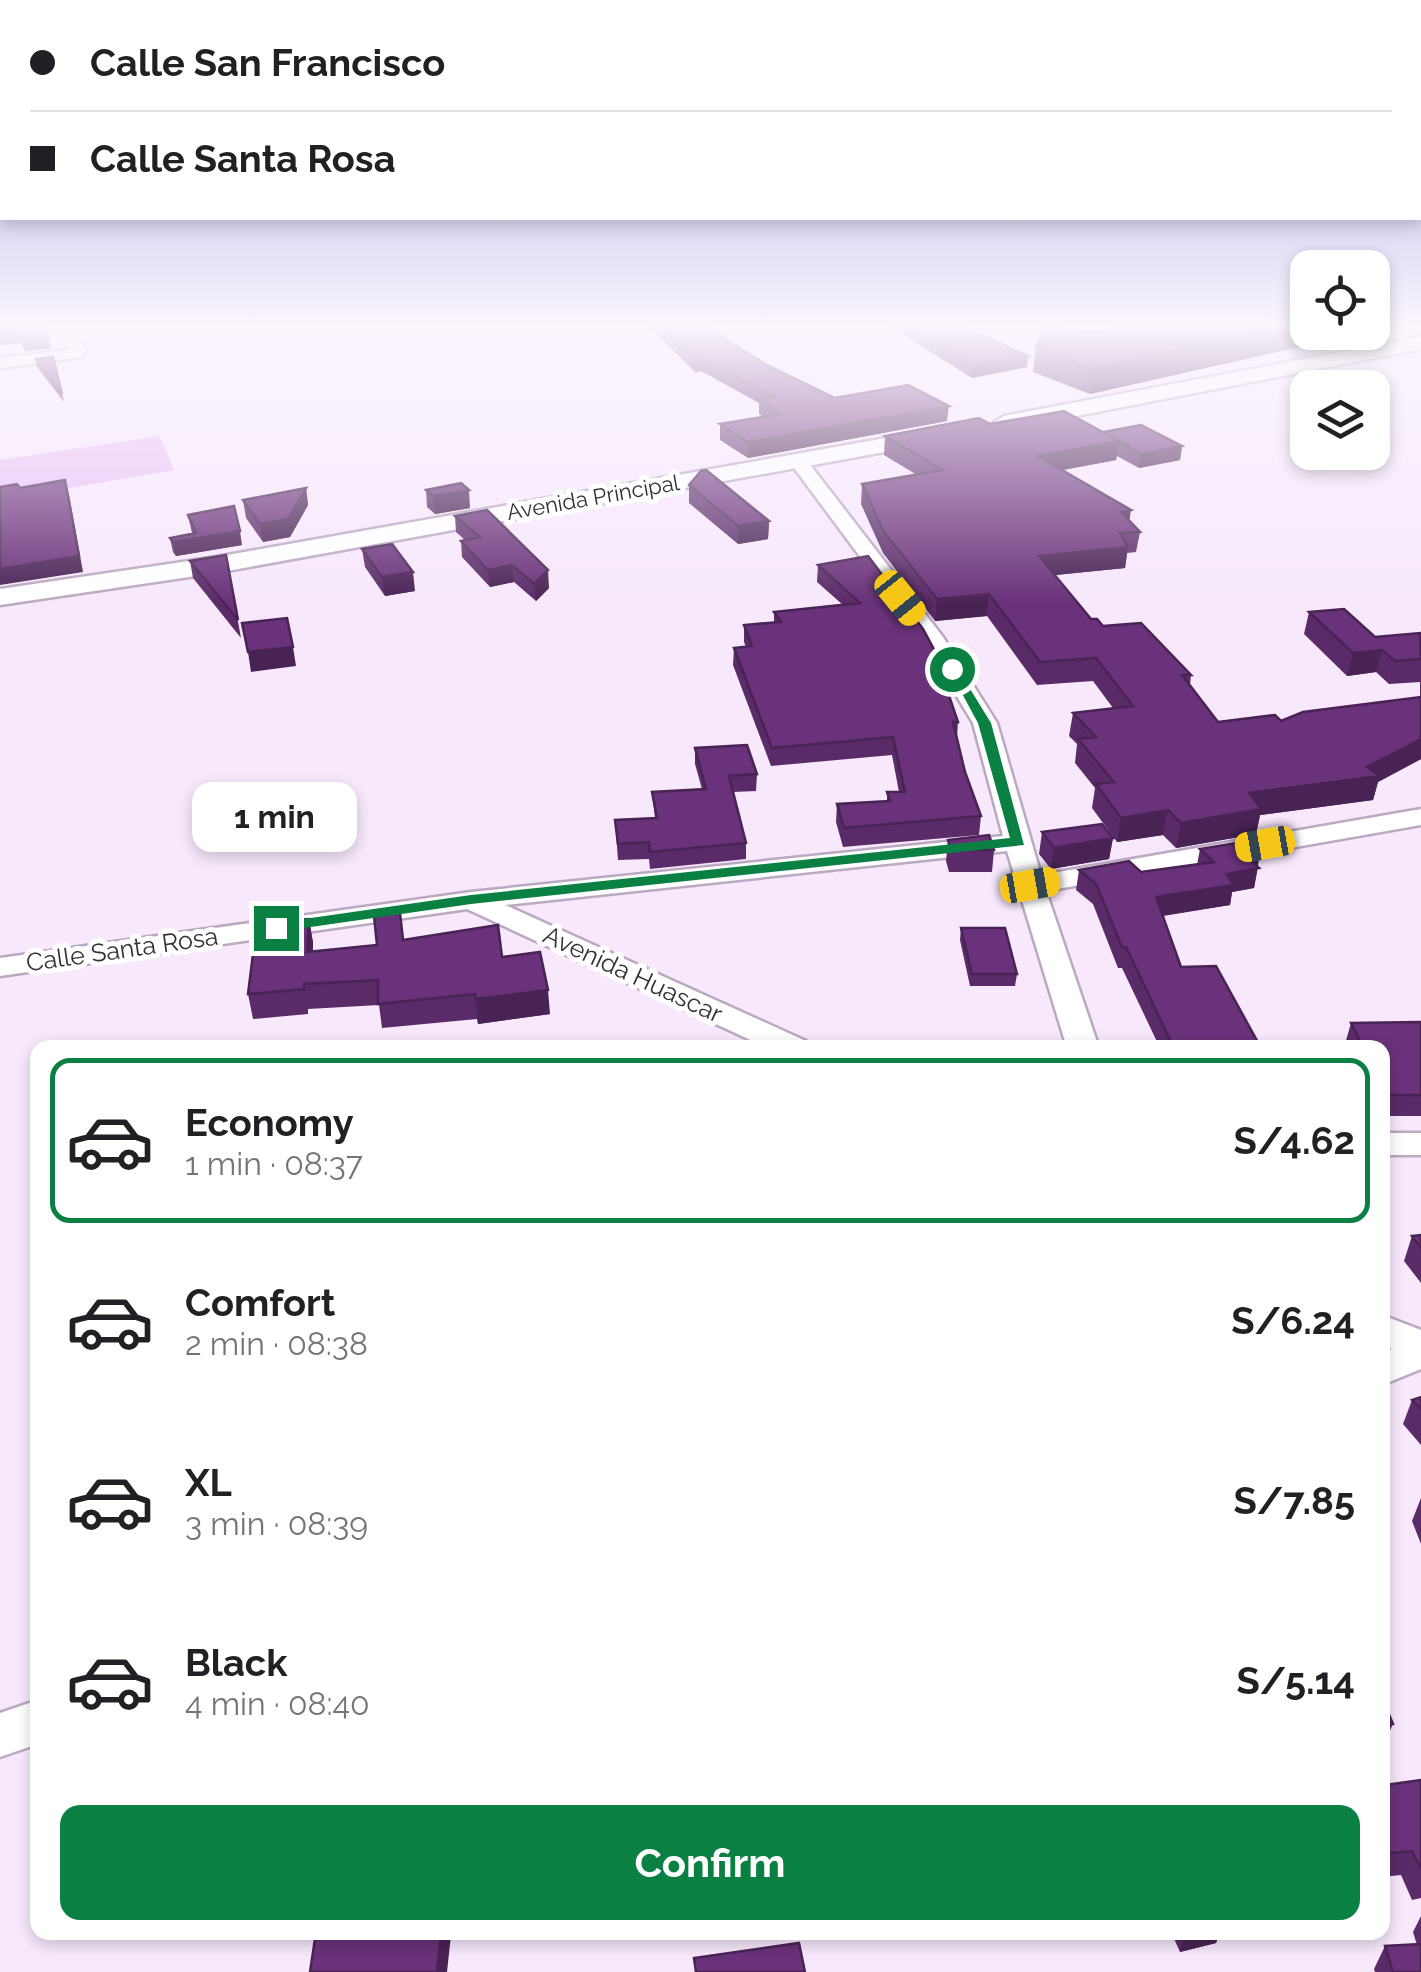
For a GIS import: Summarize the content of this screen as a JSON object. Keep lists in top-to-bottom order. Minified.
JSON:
{"streets":{"main road":["Avenida Principal"],"street":["Calle Santa Rosa","Avenida Huascar"]},"crossings":[["Calle Santa Rosa","Avenida Huascar"]],"page":{"banner":["Calle San Francisco","Calle Santa Rosa"],"bubble":"1 min","list":[{"name":"Economy","note":"1 min · 08:37","value":"S/4.62"},{"name":"Comfort","note":"2 min · 08:38","value":"S/6.24"},{"name":"XL","note":"3 min · 08:39","value":"S/7.85"},{"name":"Black","note":"4 min · 08:40","value":"S/5.14"}],"buttons":"Confirm"}}
